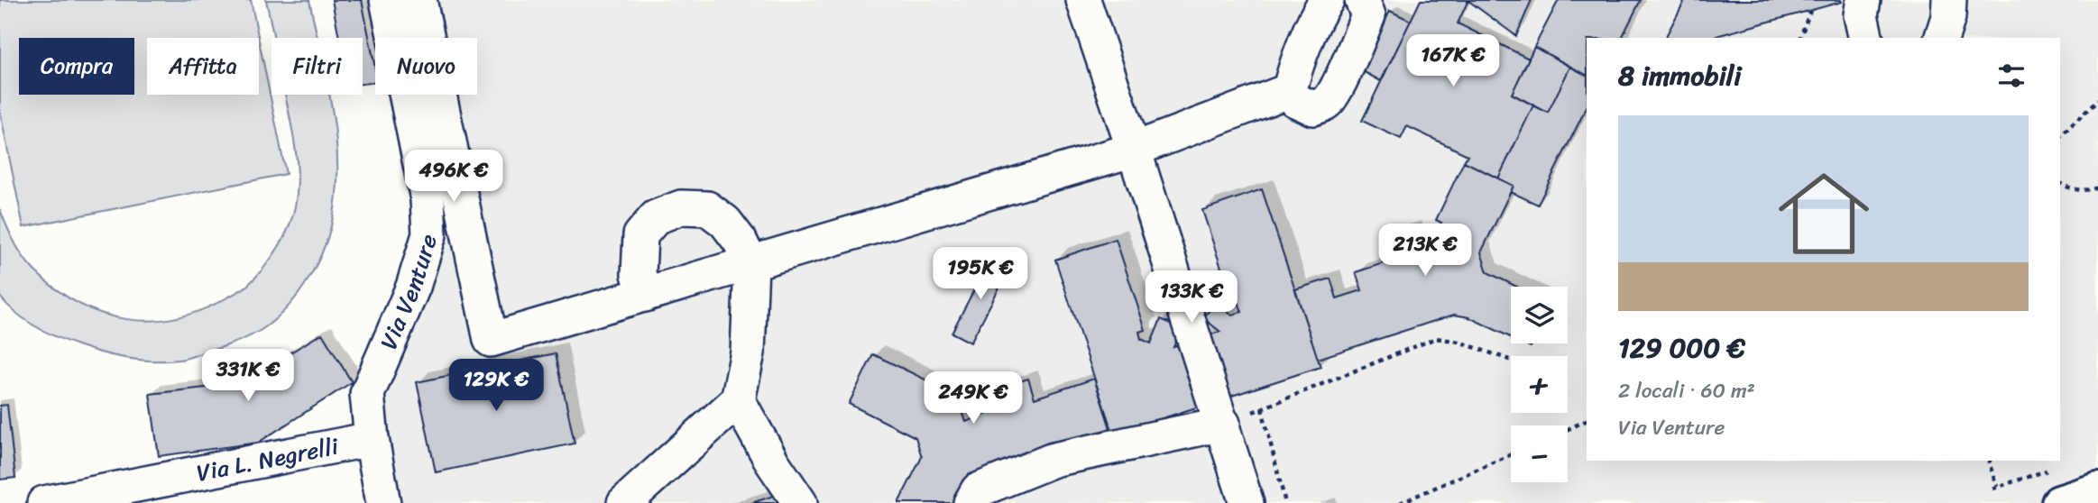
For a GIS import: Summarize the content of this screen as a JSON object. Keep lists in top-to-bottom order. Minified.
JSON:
{"streets":{"street":["Via Venture","Via L. Negrelli"]},"crossings":[["Via Venture","Via L. Negrelli"]],"page":{"price":["167K €","496K €","213K €","195K €","133K €","331K €","129K €","249K €"],"chip":["Compra","Affitta","Filtri","Nuovo"],"heading":"8 immobili","list":[{"name":"129 000 €","note":"2 locali · 60 m² · Via Venture"}],"map_buttons":["+","−"]}}
